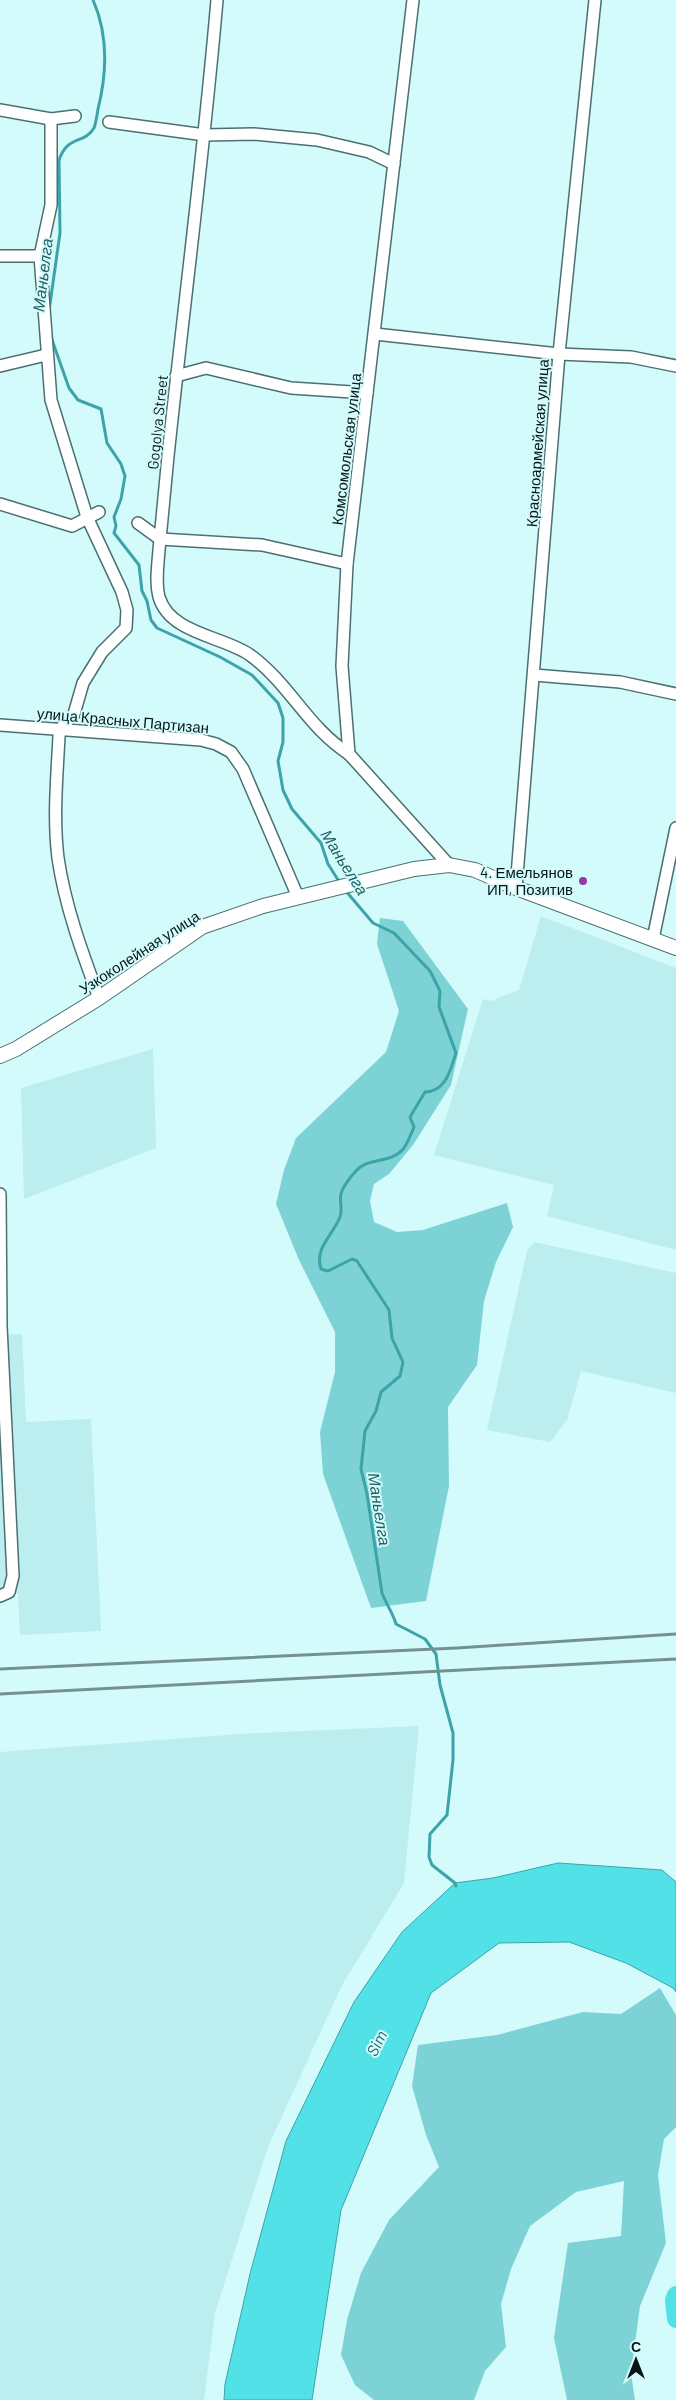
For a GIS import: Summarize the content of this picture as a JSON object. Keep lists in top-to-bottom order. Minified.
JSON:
{"streets":{"street":["Gogolya Street","Красноармейская улица","Комсомольская улица","улица Красных Партизан","Узкоколейная улица"]},"crossings":[["Gogolya Street","Комсомольская улица"],["Красноармейская улица","Узкоколейная улица"],["улица Красных Партизан","Узкоколейная улица"]],"water":["Маньелга","Sim"],"places":["4. Емельянов ИП, Позитив"],"north":"top"}
